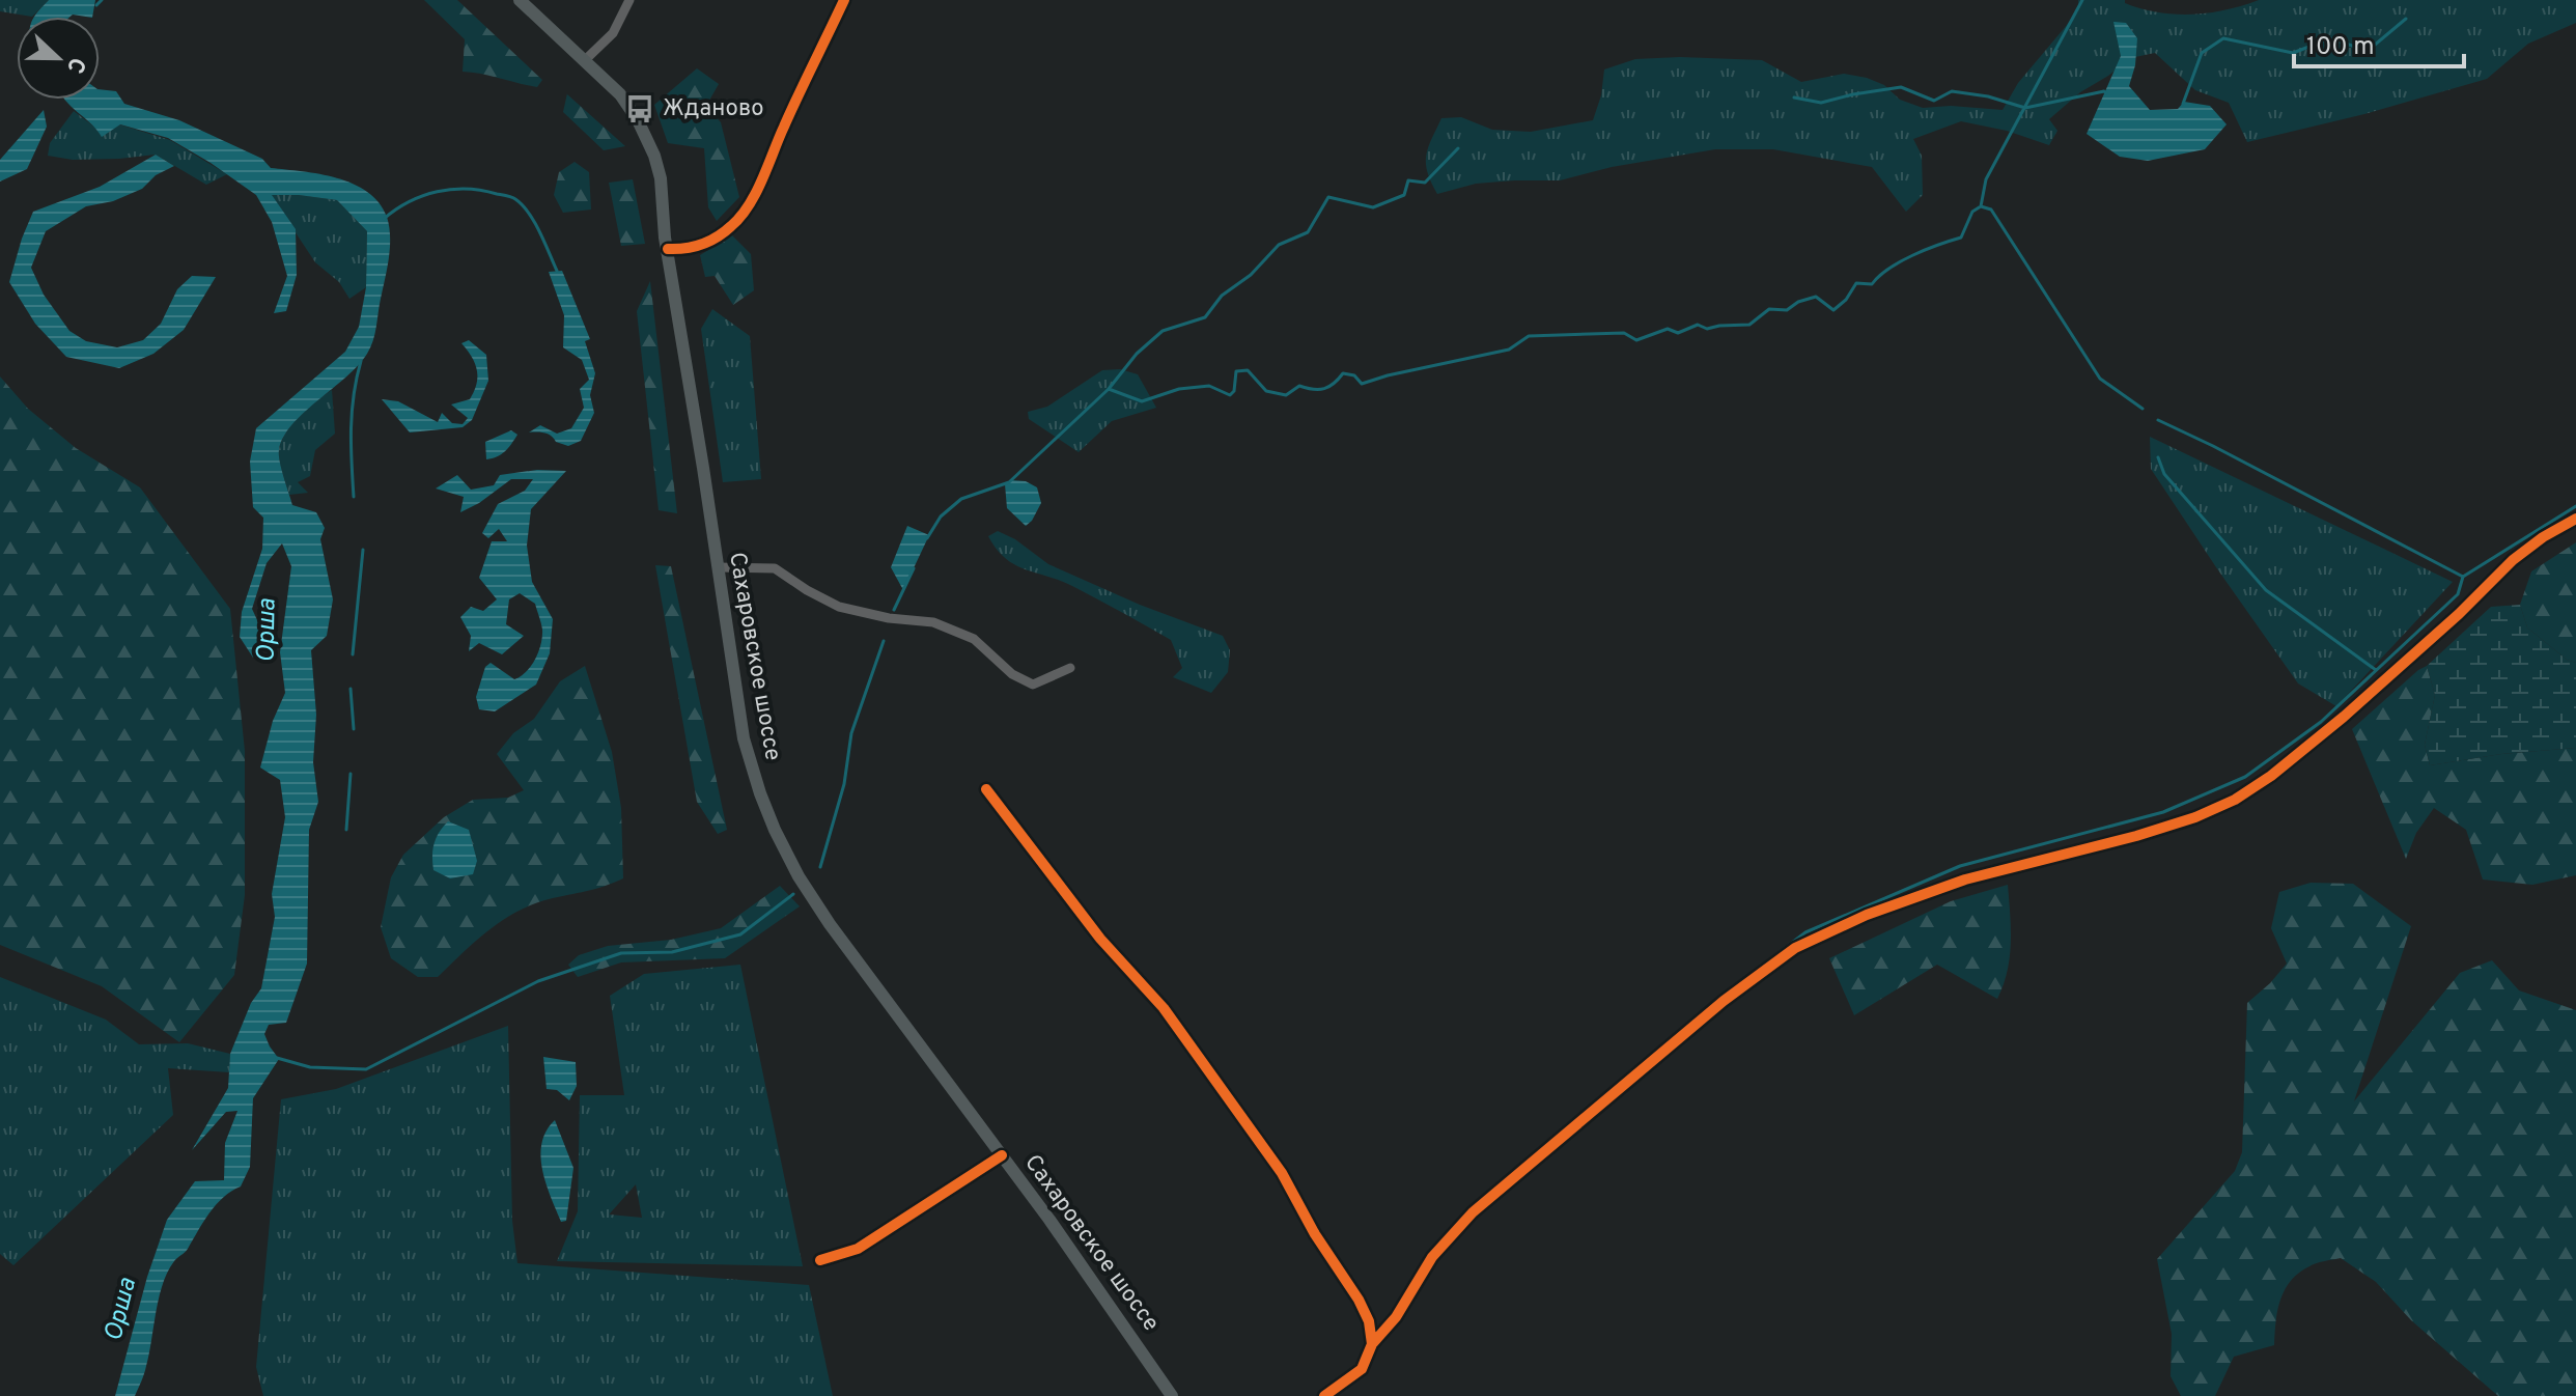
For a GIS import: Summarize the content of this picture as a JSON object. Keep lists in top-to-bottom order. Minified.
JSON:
{"streets":{"main road":["Сахаровское шоссе"]},"water":["Орша"],"places":{"bus stop":["Жданово"]},"scale_bar":"100 m","north":"right"}
